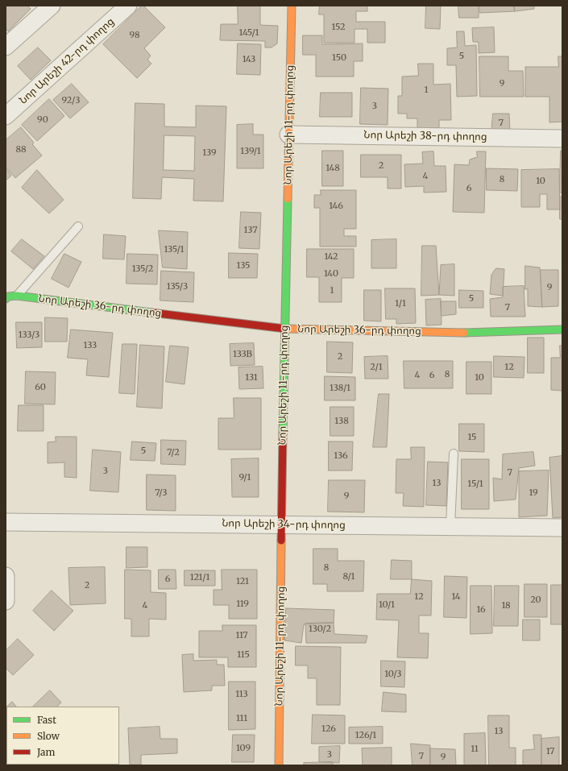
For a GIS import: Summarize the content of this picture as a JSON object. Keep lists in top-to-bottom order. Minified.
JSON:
{"streets":{"street":["Նոր Արեշի 42-րդ փողոց","Նոր Արեշի 11-րդ փողոց","Նոր Արեշի 38-րդ փողոց","Նոր Արեշի 36-րդ փողոց","Նոր Արեշի 34-րդ փողոց"]},"crossings":[["Նոր Արեշի 11-րդ փողոց","Նոր Արեշի 38-րդ փողոց"],["Նոր Արեշի 11-րդ փողոց","Նոր Արեշի 36-րդ փողոց"],["Նոր Արեշի 11-րդ փողոց","Նոր Արեշի 34-րդ փողոց"]],"house_numbers":["152","145/1","98","5","150","143","9","1","92/3","3","90","7","88","139/1","139","2","148","4","8","10","6","146","137","135/1","142","135","135/2","140","135/3","9","1","5","1/1","7","133/3","133","133B","2","2/1","12","8","4","6","131","10","60","138/1","138","15","5","7/2","136","3","7","9/1","13","15/1","7/3","19","9","8","8/1","121/1","6","121","2","12","14","20","119","10/1","4","18","16","130/2","117","115","10/3","113","111","126","13","126/1","109","11","17","3","7","9"],"legend":["Fast","Slow","Jam"]}
